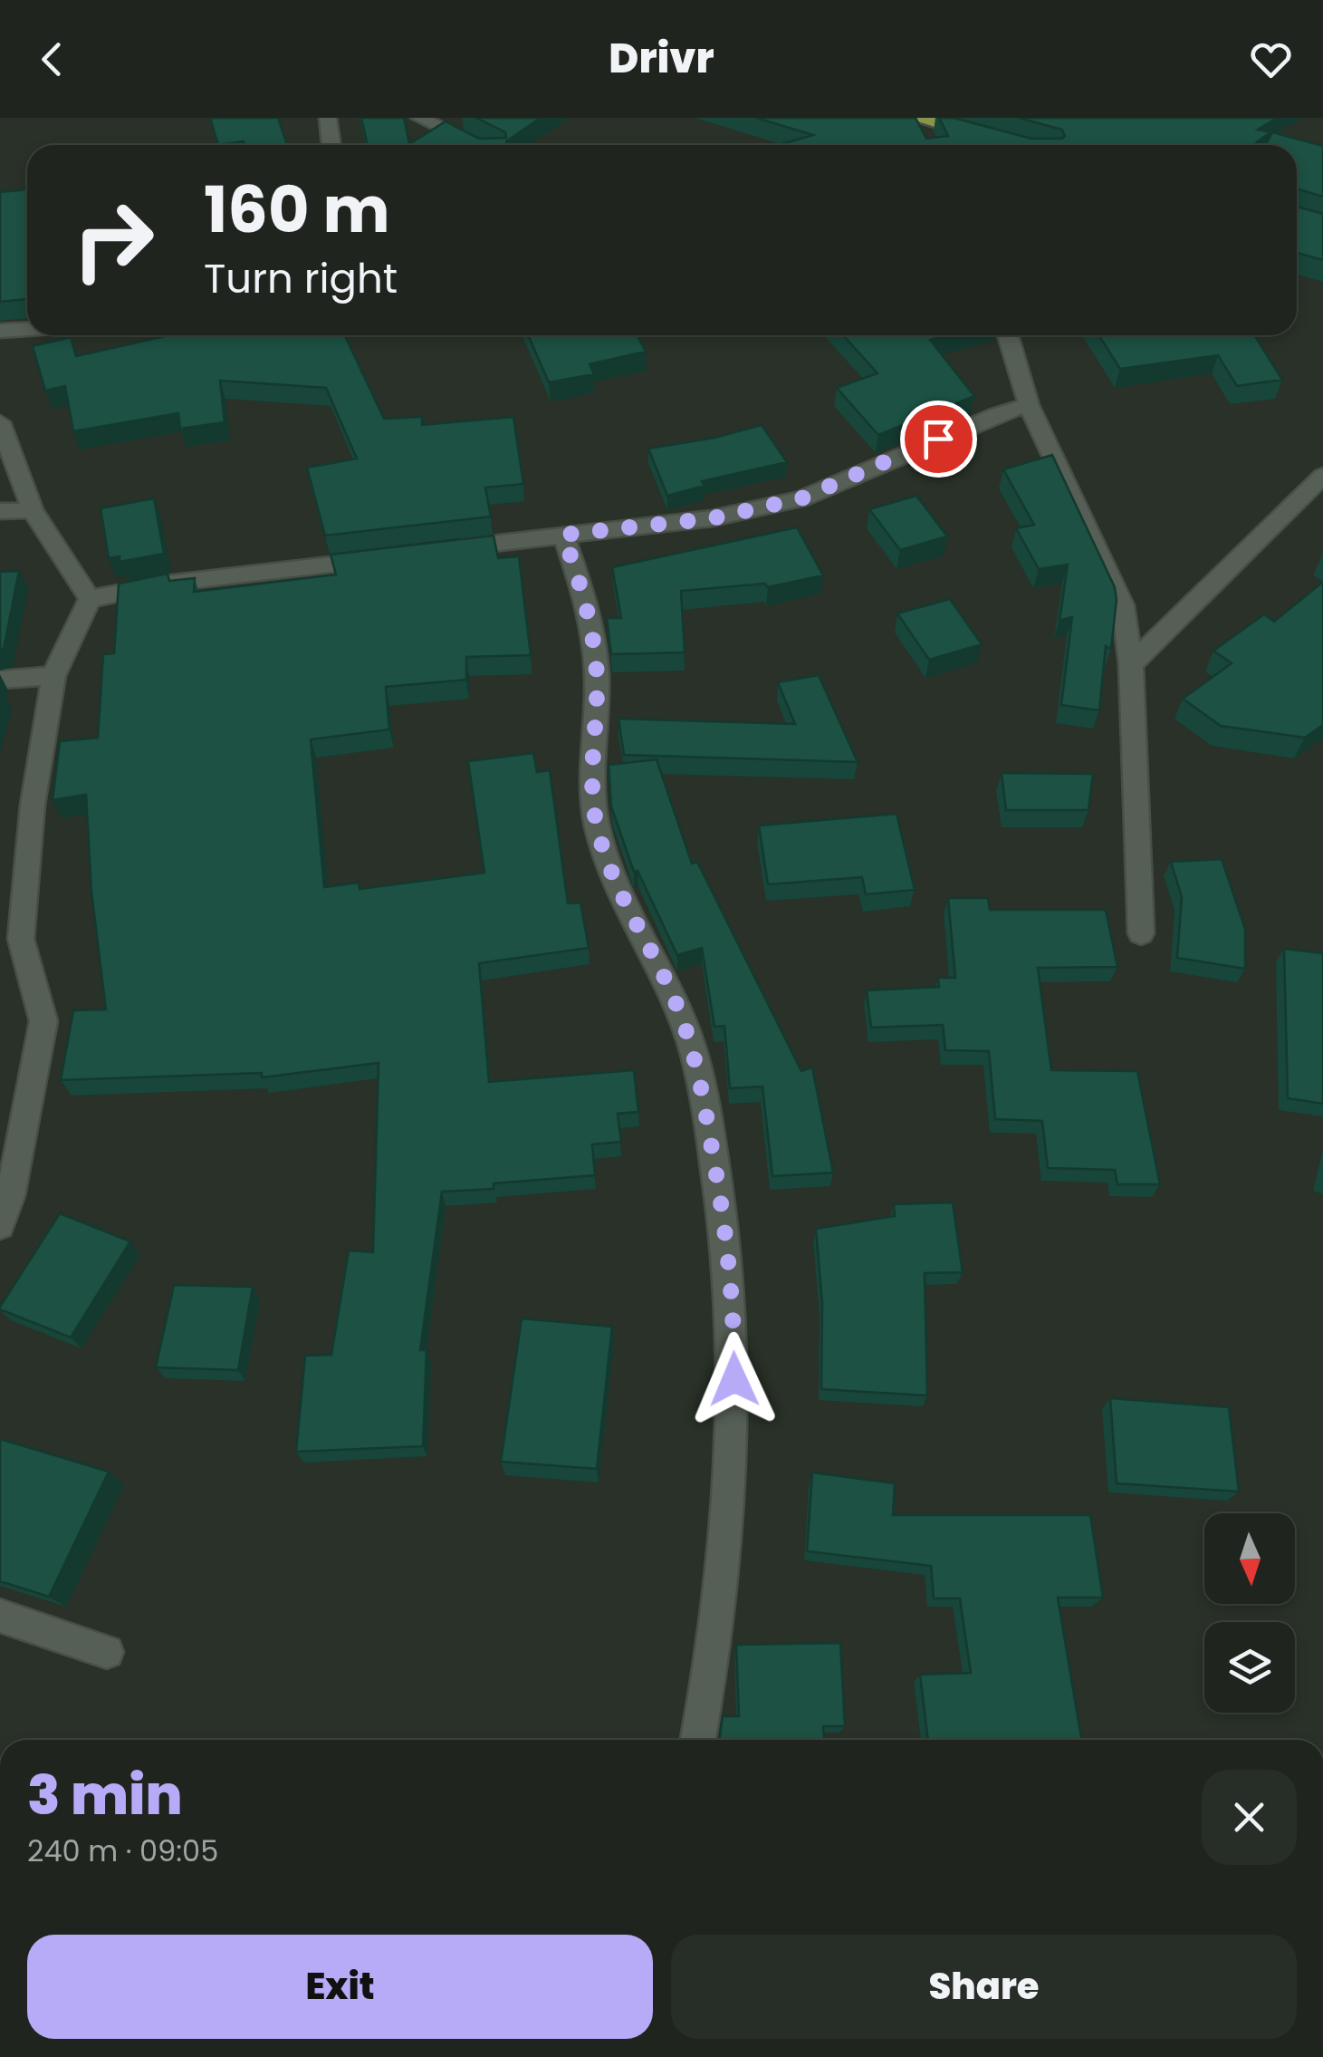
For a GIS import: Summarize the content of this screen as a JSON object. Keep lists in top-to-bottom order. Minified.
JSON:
{"north":"bottom","page":{"header":"Drivr","turn":["160 m","Turn right"],"heading":["3 min","240 m · 09:05"],"buttons":["Exit","Share"]}}
